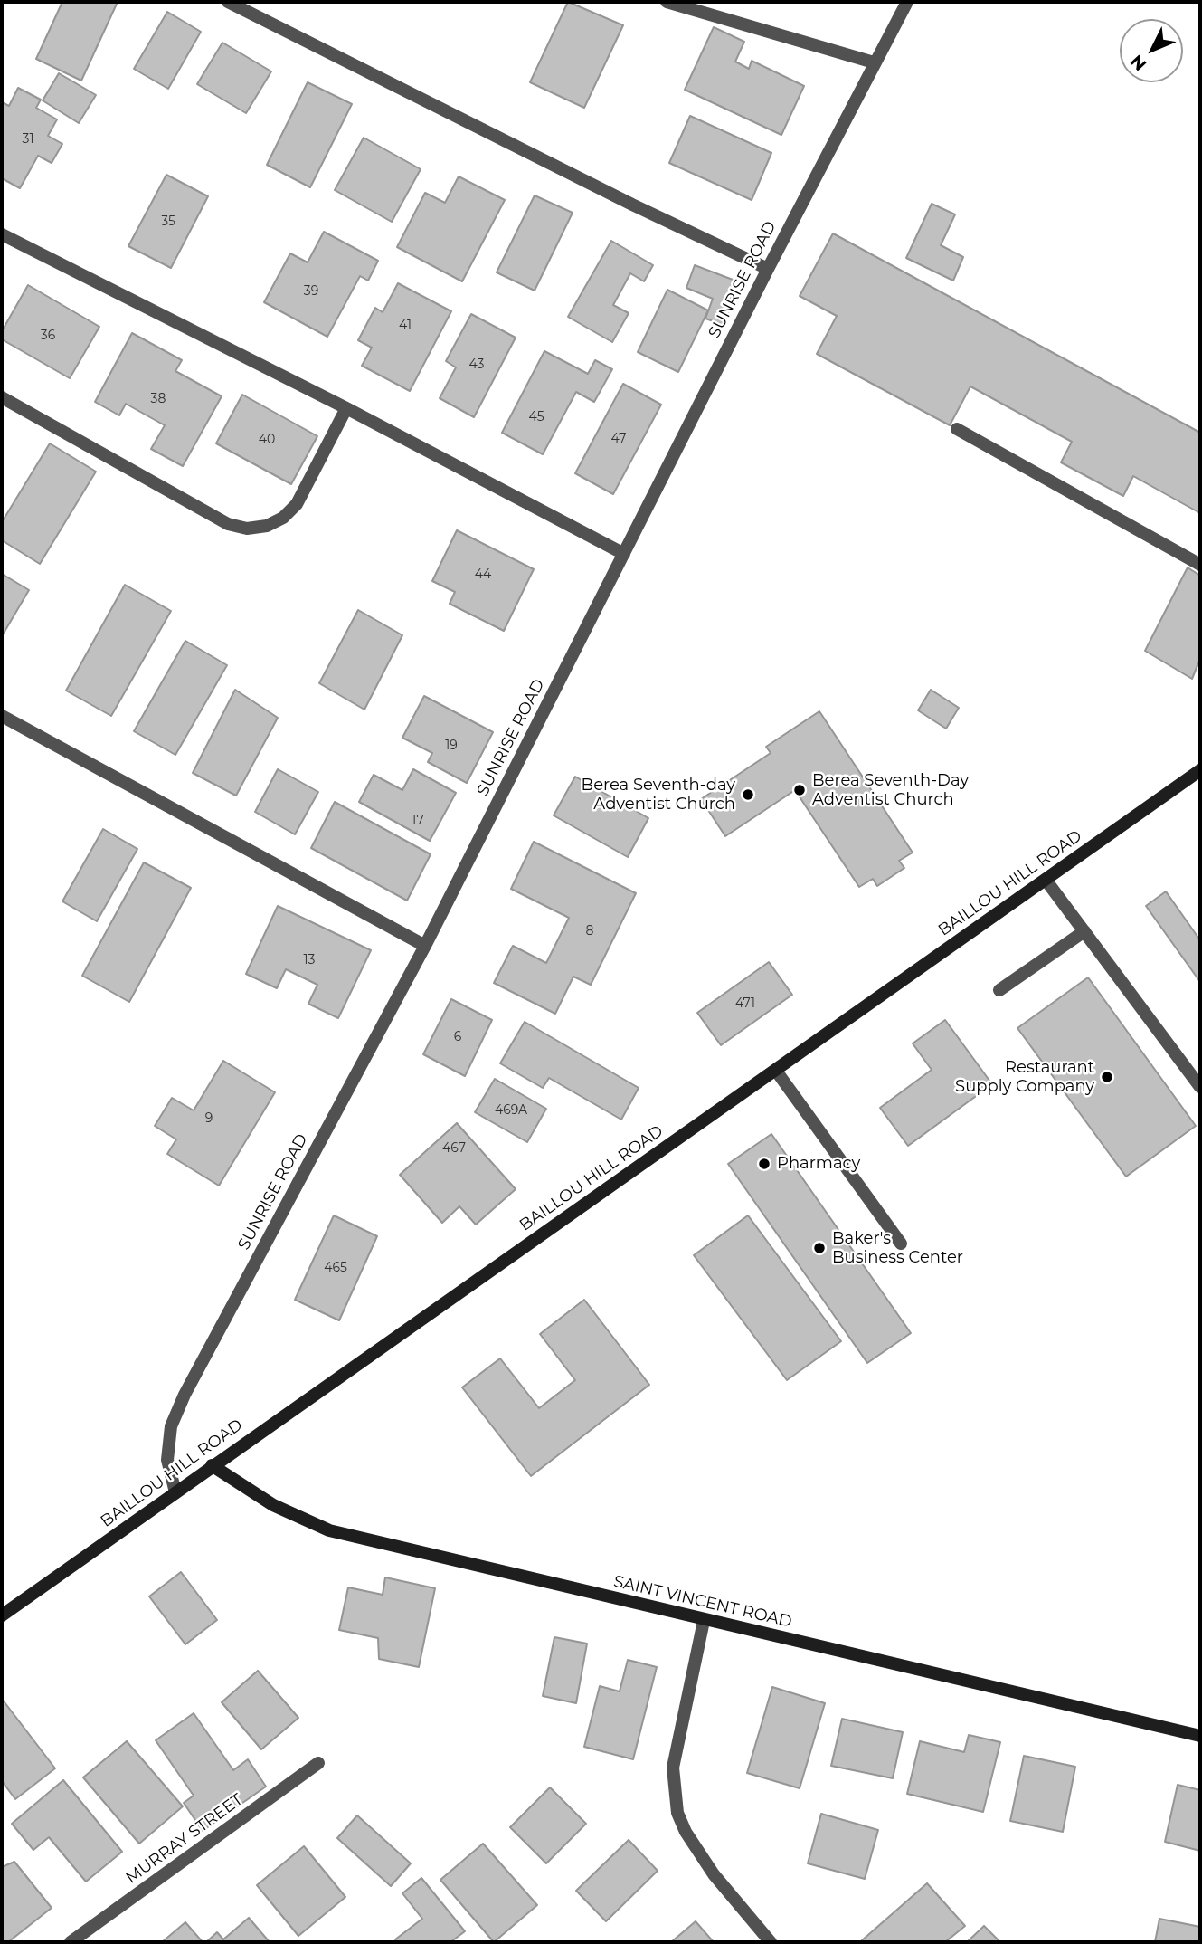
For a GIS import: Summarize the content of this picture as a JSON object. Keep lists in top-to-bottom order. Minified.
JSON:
{"streets":{"main road":["BAILLOU HILL ROAD","SAINT VINCENT ROAD"],"street":["SUNRISE ROAD","MURRAY STREET"]},"crossings":[["SUNRISE ROAD","BAILLOU HILL ROAD"],["BAILLOU HILL ROAD","SAINT VINCENT ROAD"]],"places":["Berea Seventh-Day Adventist Church","Berea Seventh-day Adventist Church","Restaurant Supply Company","Pharmacy","Baker's Business Center"],"house_numbers":["31","35","39","41","36","43","38","45","47","40","44","19","17","8","13","471","6","469A","9","467","465"],"north":"bottom left"}
